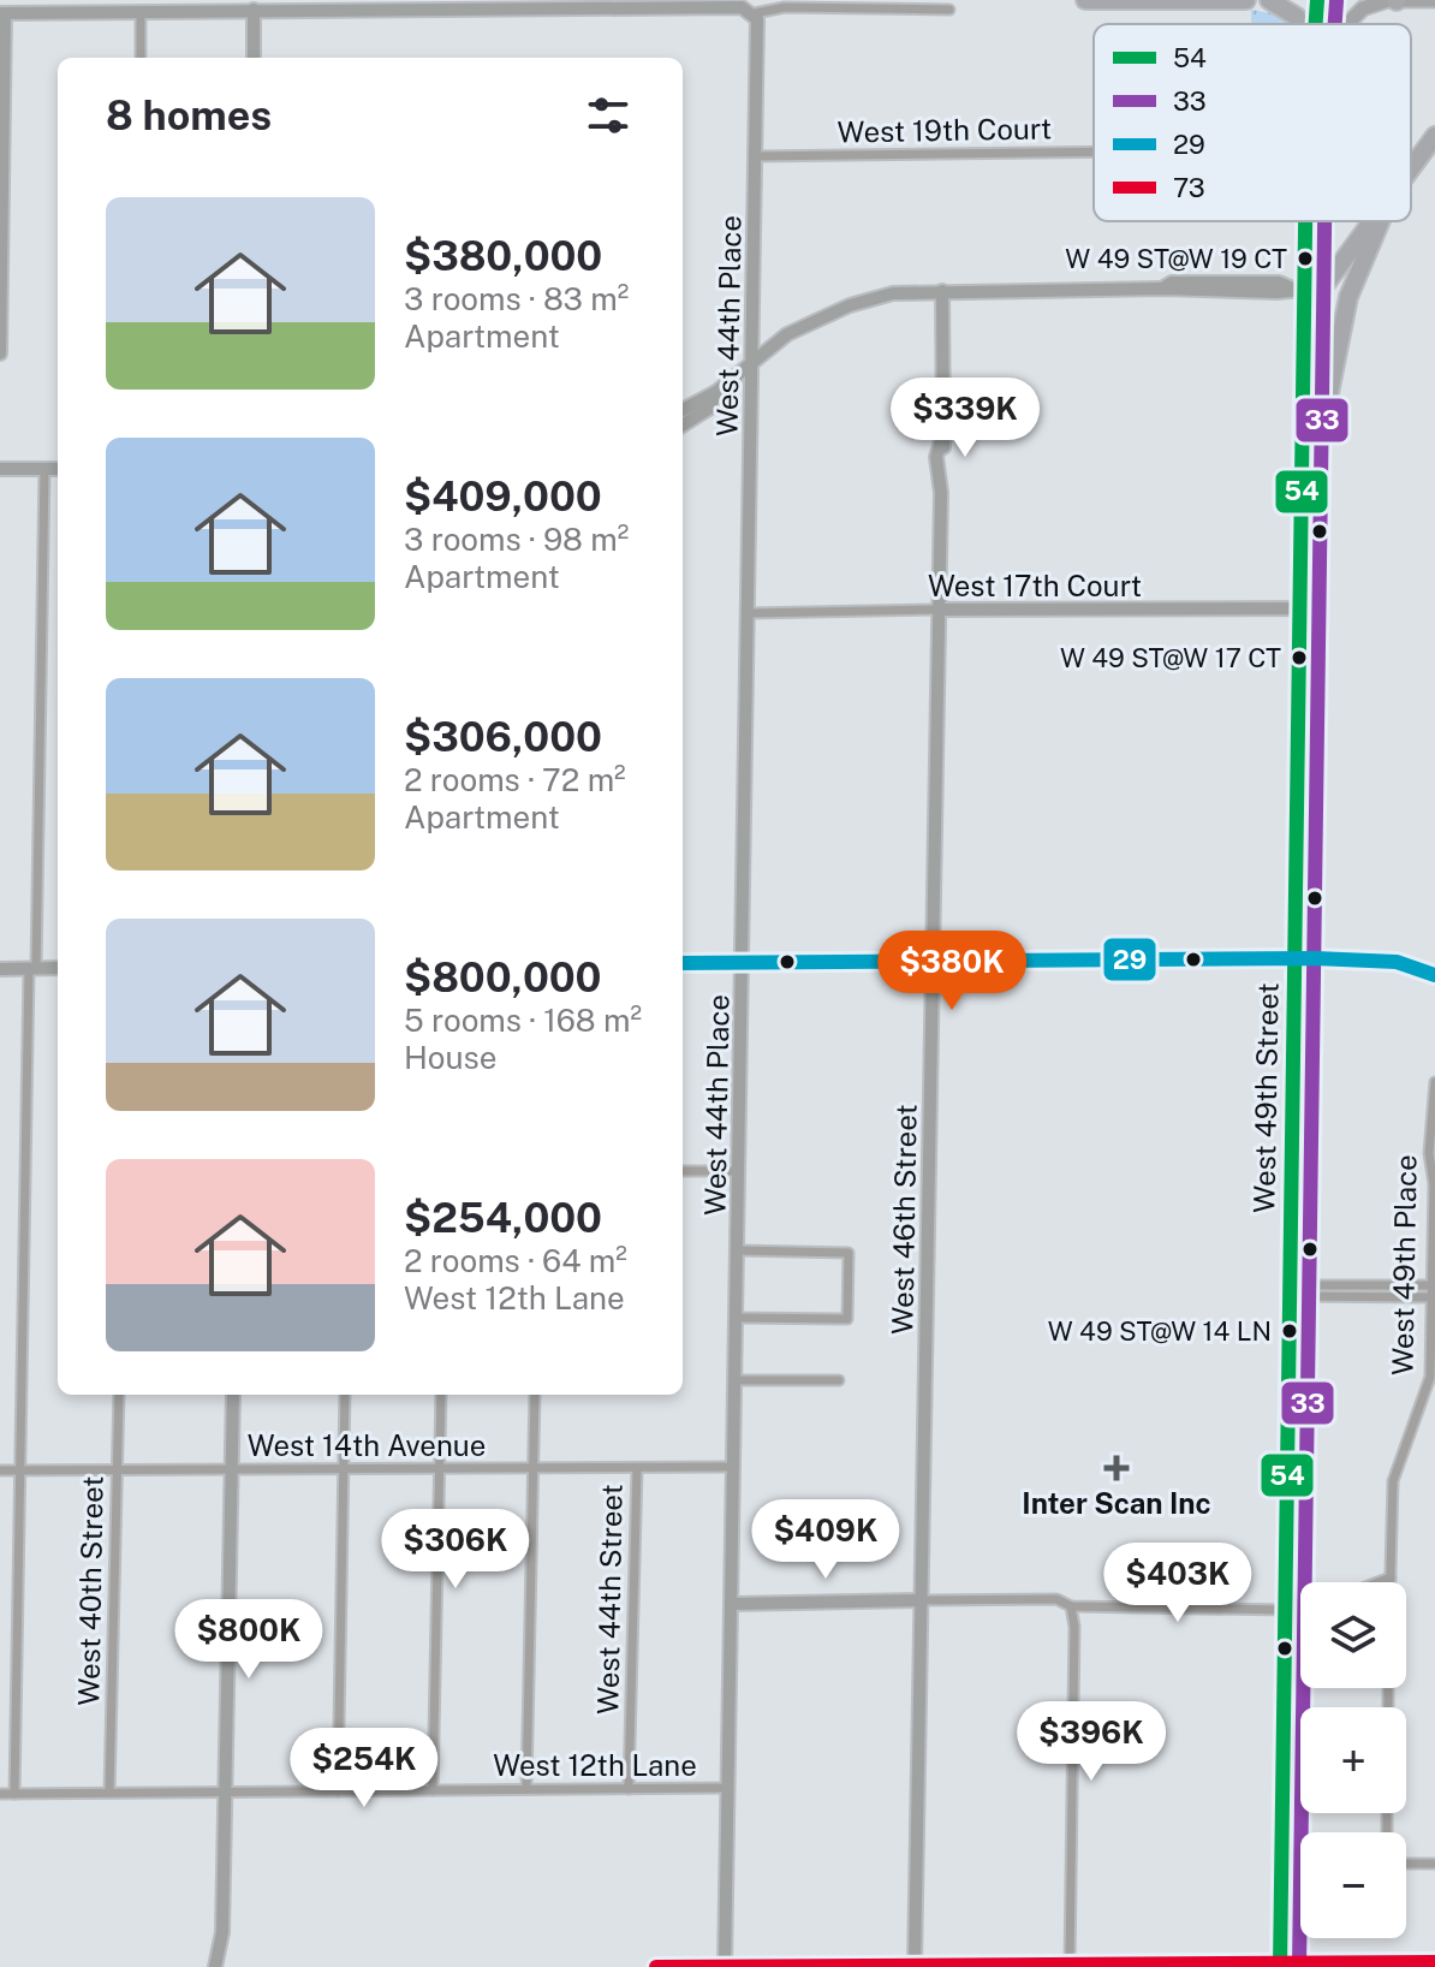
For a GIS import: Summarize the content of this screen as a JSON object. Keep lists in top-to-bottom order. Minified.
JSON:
{"streets":{"main road":["West 49th Street"],"street":["West 19th Court","West 44th Place","West 17th Court","West 46th Street","West 49th Place","West 14th Avenue","West 40th Street","West 44th Street","West 12th Lane"]},"crossings":[["West 19th Court","West 44th Place"],["West 44th Place","West 17th Court"],["West 44th Place","West 14th Avenue"],["West 44th Place","West 12th Lane"],["West 17th Court","West 49th Street"],["West 17th Court","West 46th Street"],["West 14th Avenue","West 40th Street"],["West 14th Avenue","West 44th Street"],["West 40th Street","West 12th Lane"],["West 44th Street","West 12th Lane"]],"places":{"other":["W 49 ST@W 19 CT","W 49 ST@W 17 CT","W 49 ST@W 14 LN"],"health":["Inter Scan Inc"]},"lines":["transit line 54","transit line 33","transit line 29","transit line 73"],"legend":["54","33","29","73"],"page":{"heading":"8 homes","list":[{"name":"$380,000","note":"3 rooms · 83 m² · Apartment"},{"name":"$409,000","note":"3 rooms · 98 m² · Apartment"},{"name":"$306,000","note":"2 rooms · 72 m² · Apartment"},{"name":"$800,000","note":"5 rooms · 168 m² · House"},{"name":"$254,000","note":"2 rooms · 64 m² · West 12th Lane"}],"price":["$339K","$380K","$409K","$306K","$403K","$800K","$396K","$254K"],"map_buttons":["+","−"]}}
